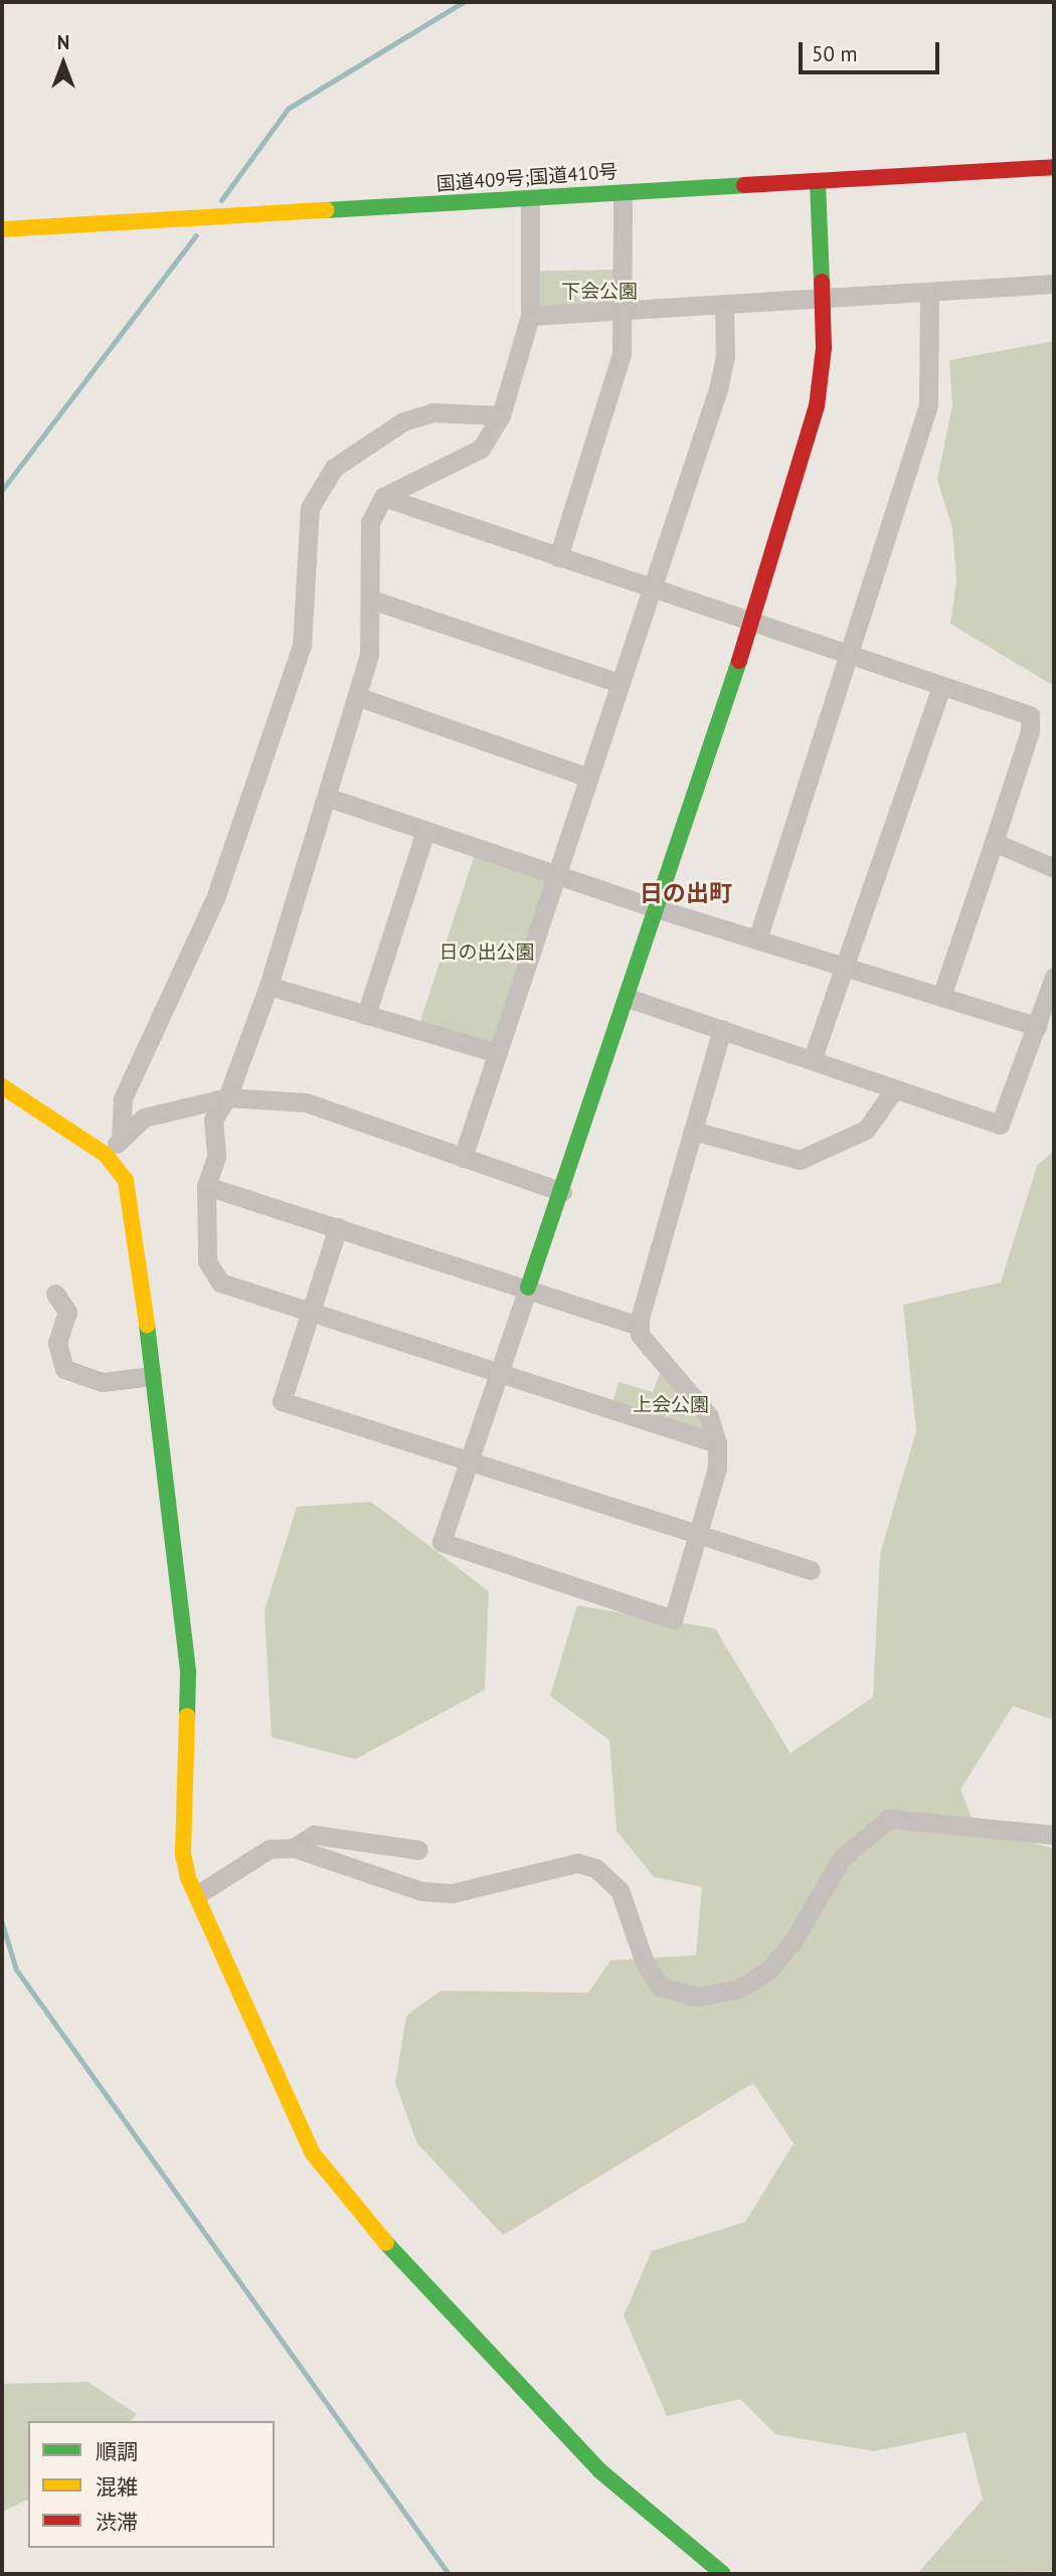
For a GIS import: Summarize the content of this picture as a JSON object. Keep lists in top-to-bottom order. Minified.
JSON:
{"streets":{"main road":["国道409号;国道410号"]},"districts":["日の出町"],"parks":["下会公園","日の出公園","上会公園"],"legend":["順調","混雑","渋滞"],"scale_bar":"50 m","north":"top"}
